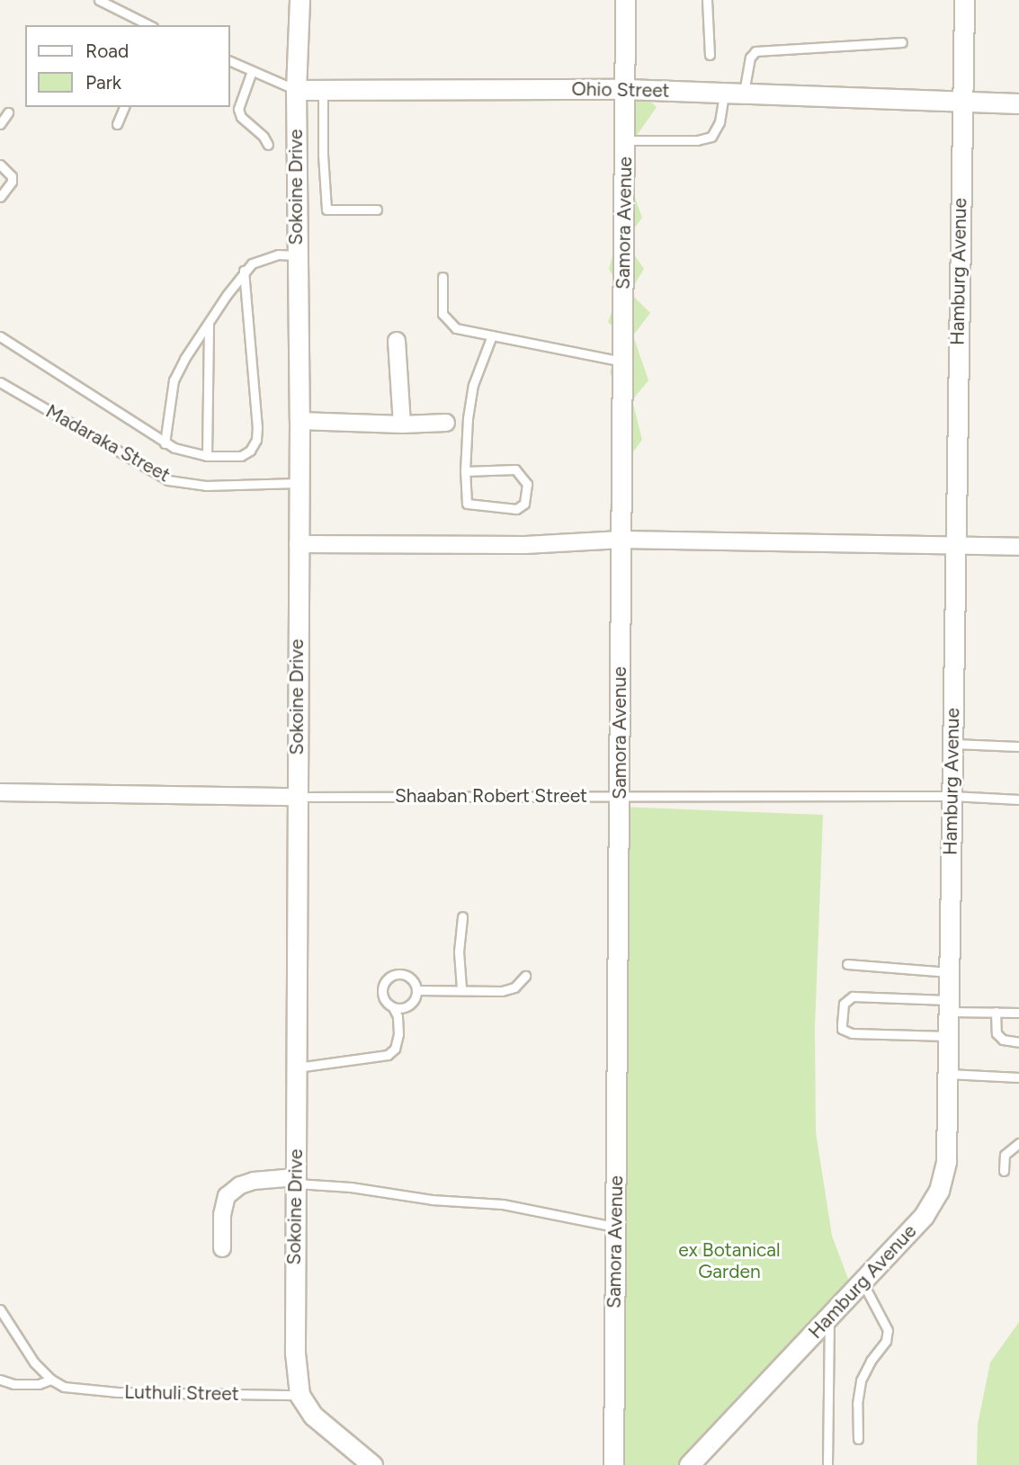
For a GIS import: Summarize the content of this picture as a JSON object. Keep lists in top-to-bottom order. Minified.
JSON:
{"streets":{"street":["Ohio Street","Sokoine Drive","Samora Avenue","Hamburg Avenue","Shaaban Robert Street"],"lane":["Madaraka Street","Luthuli Street"]},"crossings":[["Ohio Street","Sokoine Drive"],["Ohio Street","Samora Avenue"],["Ohio Street","Hamburg Avenue"],["Sokoine Drive","Madaraka Street"],["Sokoine Drive","Shaaban Robert Street"],["Sokoine Drive","Luthuli Street"],["Samora Avenue","Shaaban Robert Street"],["Hamburg Avenue","Shaaban Robert Street"]],"parks":["ex Botanical Garden"],"legend":["Road","Park"]}
